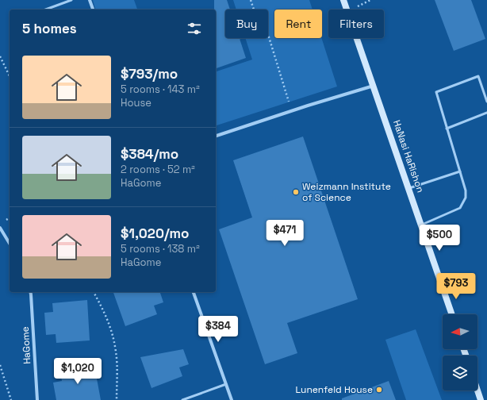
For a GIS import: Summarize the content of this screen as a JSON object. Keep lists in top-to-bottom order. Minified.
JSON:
{"streets":{"street":["HaNasi HaRishon","HaGome"]},"places":["Weizmann Institute of Science","Lunenfeld House"],"north":"left","page":{"chip":["Buy","Rent","Filters"],"heading":"5 homes","list":[{"name":"$793/mo","note":"5 rooms · 143 m² · House"},{"name":"$384/mo","note":"2 rooms · 52 m² · HaGome"},{"name":"$1,020/mo","note":"5 rooms · 138 m² · HaGome"}],"price":["$471","$500","$793","$384","$1,020"]}}
